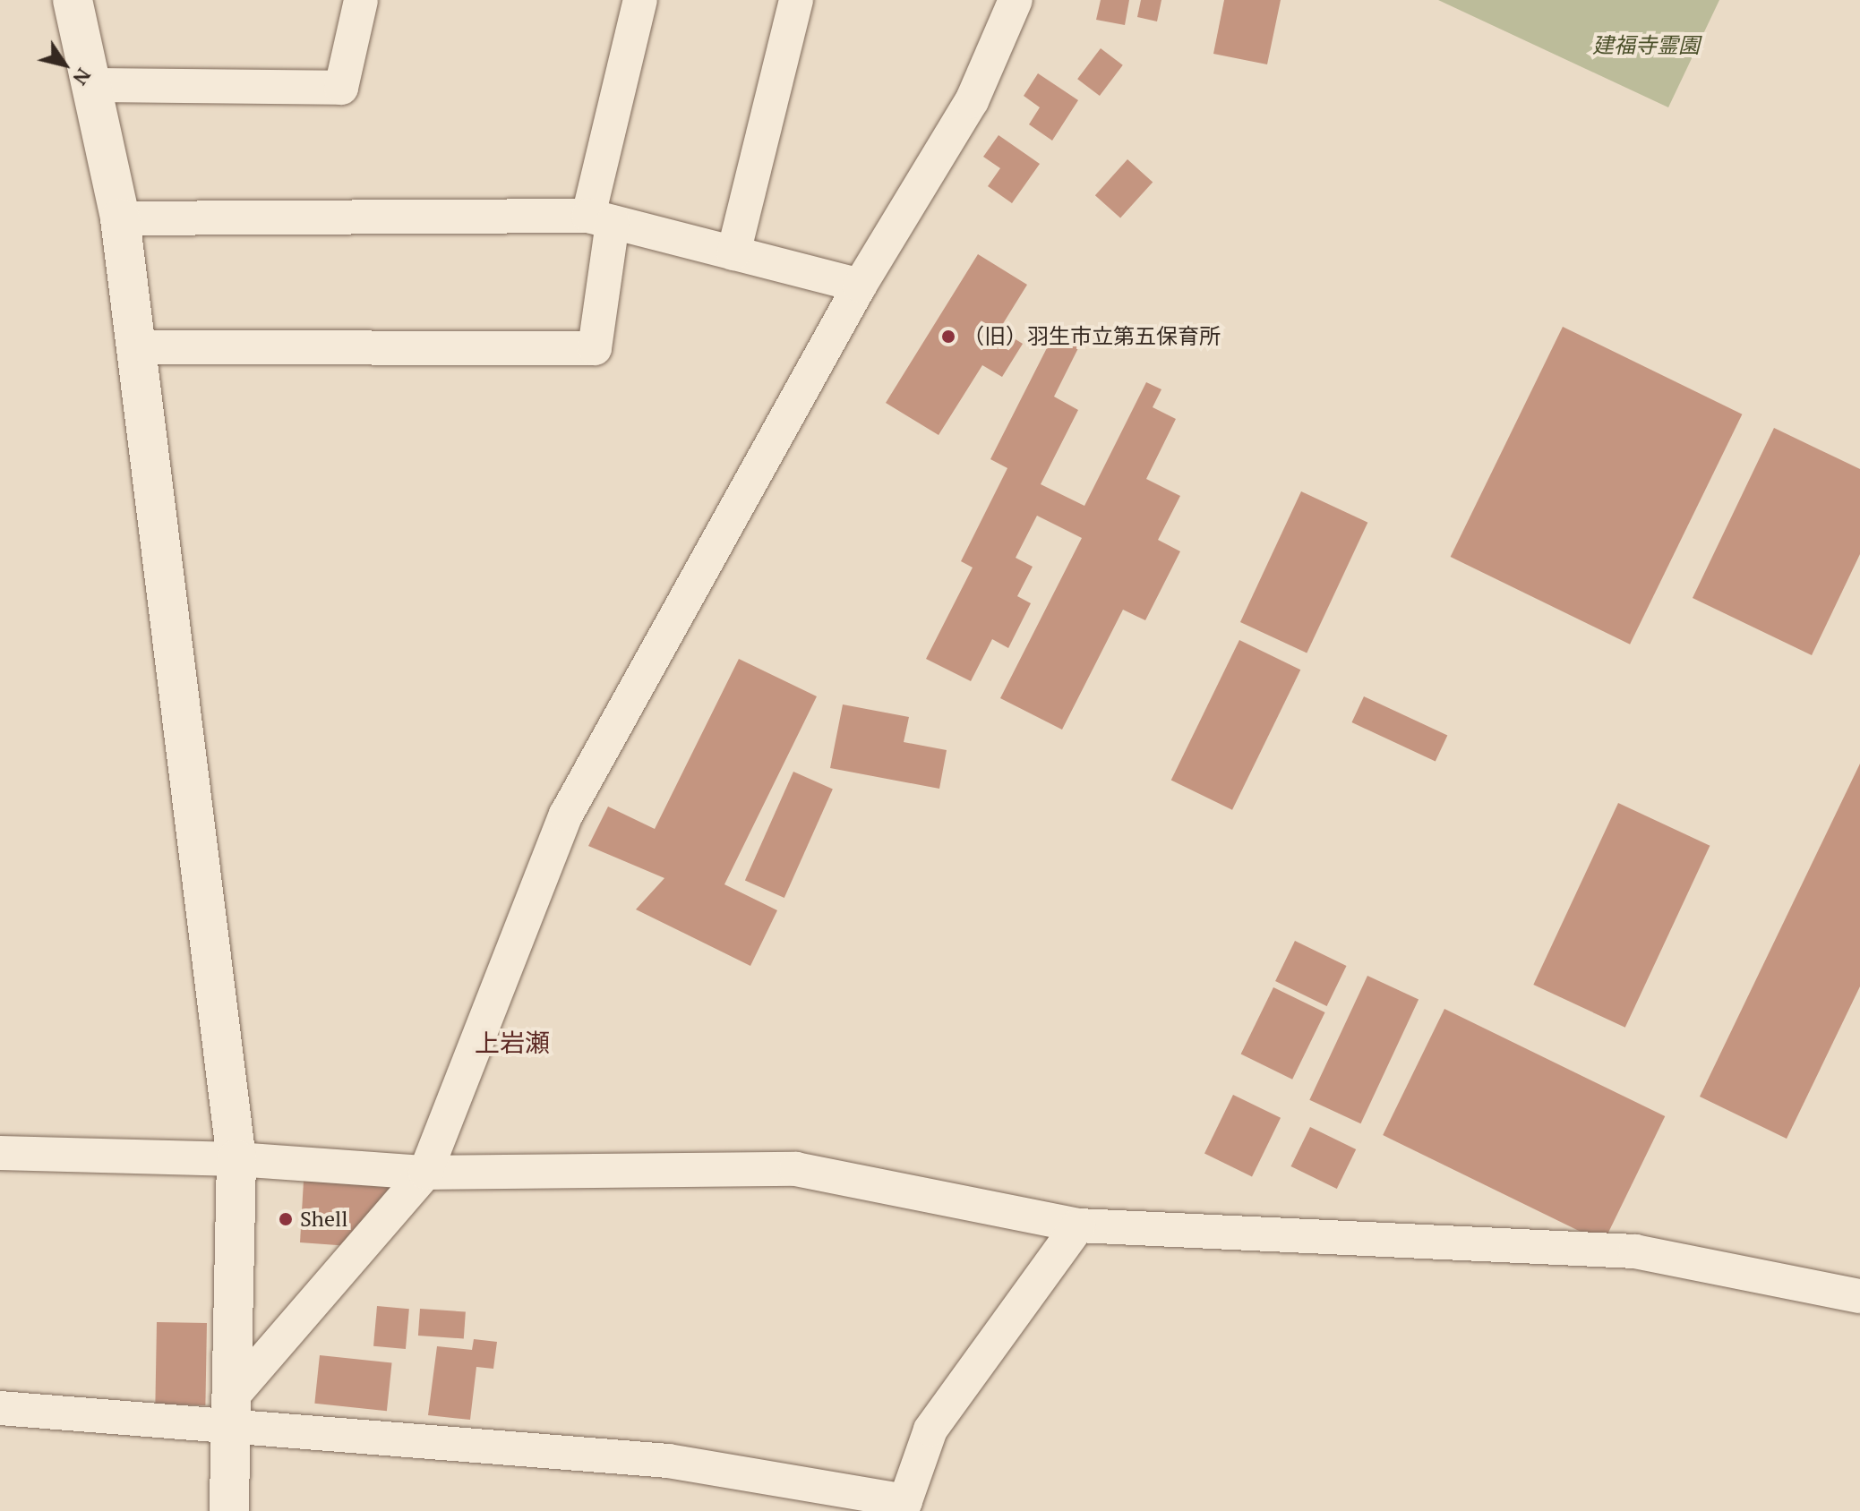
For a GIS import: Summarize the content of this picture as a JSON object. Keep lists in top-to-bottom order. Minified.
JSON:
{"districts":["上岩瀬"],"parks":["建福寺霊園"],"places":["（旧）羽生市立第五保育所","Shell"],"north":"bottom right"}
